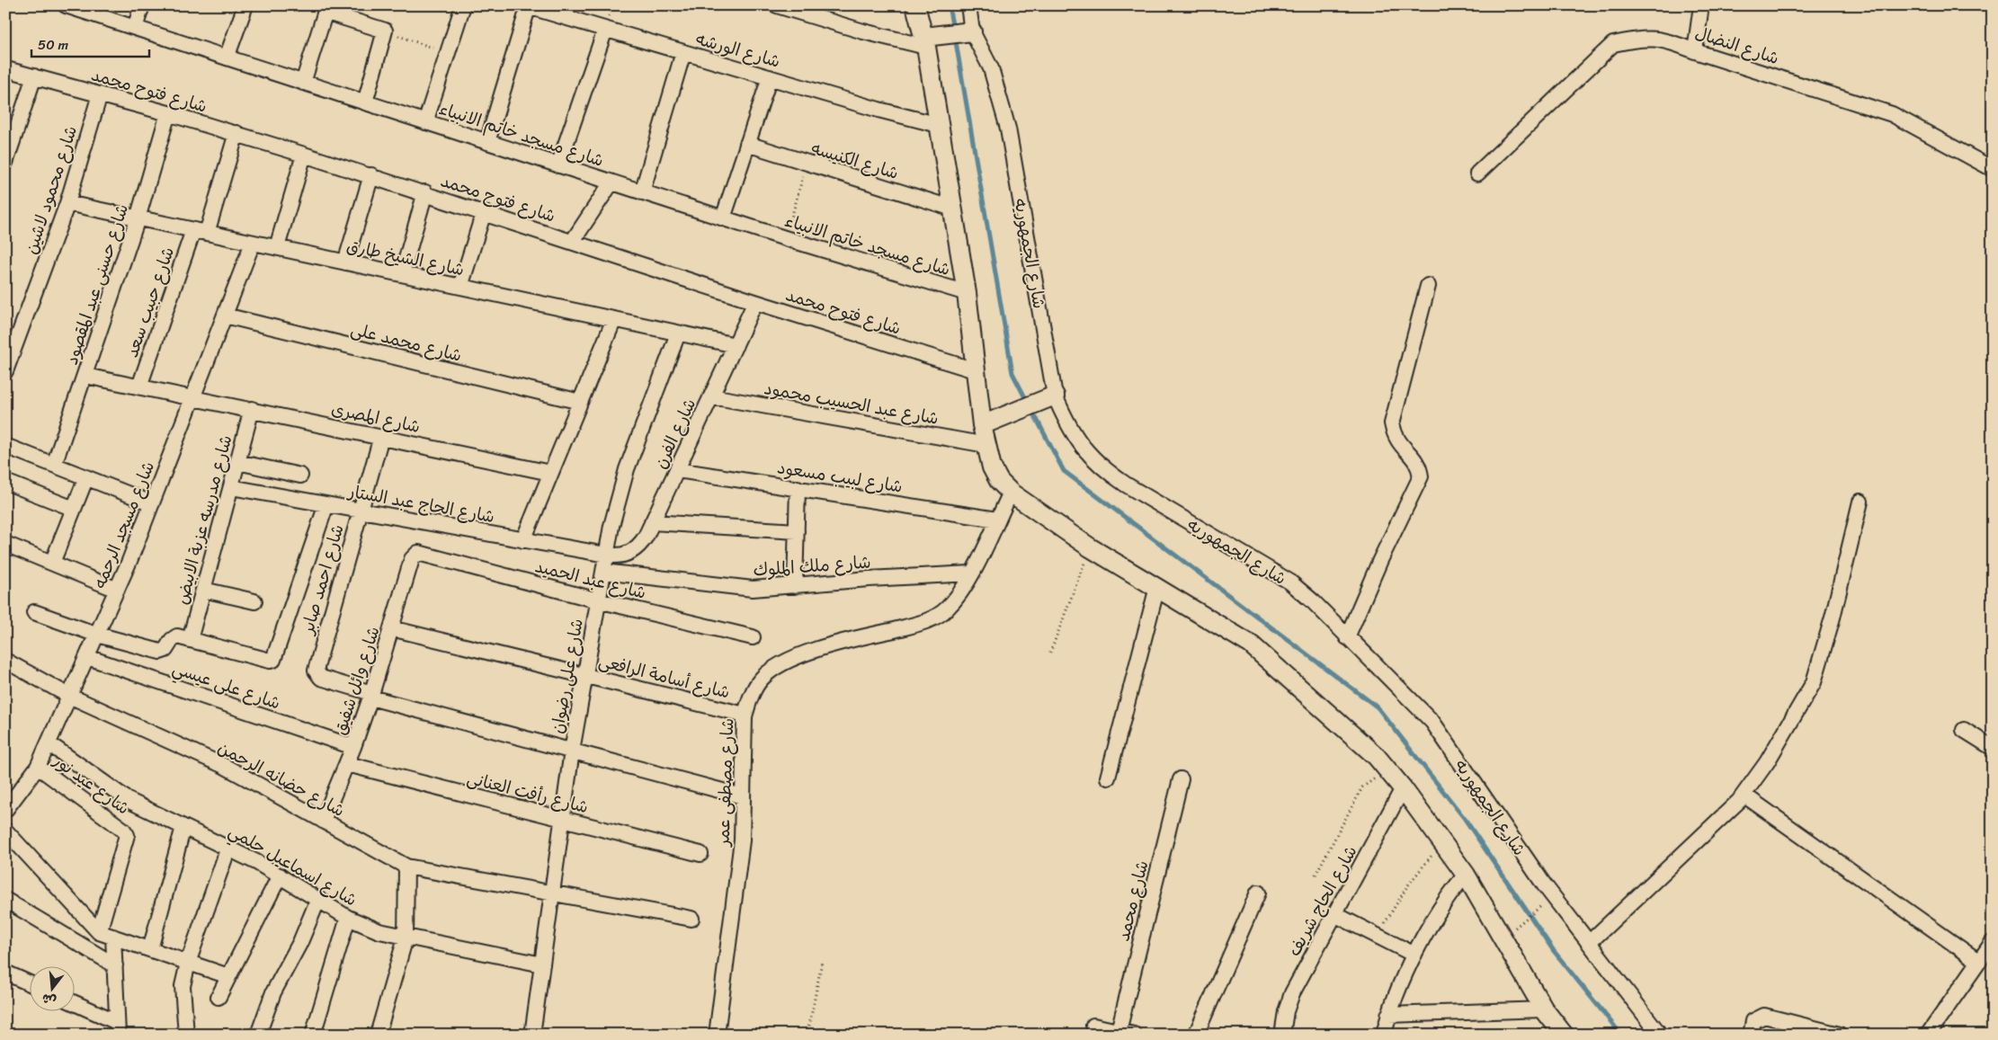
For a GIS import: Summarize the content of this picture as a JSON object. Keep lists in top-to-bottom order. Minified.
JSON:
{"streets":{"street":["شارع النضال","شارع الورشه","شارع فتوح محمد","شارع مسجد خاتم الانبياء","شارع الكنيسه","شارع محمود لاشين","شارع الجمهوريه","شارع الشيخ طارق","شارع حسنى عبد المقصود","شارع حبيب سعد","شارع محمد على","شارع عبد الحسيب محمود","شارع المصرى","شارع الفرن","شارع لبيب مسعود","شارع الحاج عبد الستار","شارع مدرسه عزبة الابيض","شارع مسجد الرحمه","شارع ملك الملوك","شارع احمد صابر","شارع عبد الحميد","شارع على رضوان","شارع أسامة الرافعى","شارع وائل شفيق","شارع على عيسي","شارع حضانه الرحمن","شارع مصطفى عمر","شارع عيد نور","شارع رأفت العنانى","شارع اسماعيل حلمي","شارع محمد","شارع الحاج شريف"]},"crossings":[["شارع فتوح محمد","شارع محمود لاشين"],["شارع فتوح محمد","شارع حسنى عبد المقصود"],["شارع فتوح محمد","شارع حبيب سعد"],["شارع فتوح محمد","شارع الفرن"],["شارع محمود لاشين","شارع الشيخ طارق"],["شارع الشيخ طارق","شارع حسنى عبد المقصود"],["شارع الشيخ طارق","شارع حبيب سعد"],["شارع الشيخ طارق","شارع الفرن"],["شارع الشيخ طارق","شارع مسجد الرحمه"],["شارع الشيخ طارق","شارع عبد الحميد"],["شارع الشيخ طارق","شارع على رضوان"],["شارع حسنى عبد المقصود","شارع المصرى"],["شارع حبيب سعد","شارع المصرى"],["شارع محمد على","شارع مسجد الرحمه"],["شارع محمد على","شارع عبد الحميد"],["شارع عبد الحسيب محمود","شارع الفرن"],["شارع المصرى","شارع مدرسه عزبة الابيض"],["شارع المصرى","شارع مسجد الرحمه"],["شارع المصرى","شارع احمد صابر"],["شارع المصرى","شارع عبد الحميد"],["شارع الفرن","شارع لبيب مسعود"],["شارع الفرن","شارع الحاج عبد الستار"],["شارع الفرن","شارع على رضوان"],["شارع لبيب مسعود","شارع مصطفى عمر"],["شارع الحاج عبد الستار","شارع مدرسه عزبة الابيض"],["شارع الحاج عبد الستار","شارع احمد صابر"],["شارع الحاج عبد الستار","شارع عبد الحميد"],["شارع الحاج عبد الستار","شارع على رضوان"],["شارع مسجد الرحمه","شارع على عيسي"],["شارع مسجد الرحمه","شارع حضانه الرحمن"],["شارع مسجد الرحمه","شارع عيد نور"],["شارع مسجد الرحمه","شارع اسماعيل حلمي"],["شارع ملك الملوك","شارع على رضوان"],["شارع ملك الملوك","شارع مصطفى عمر"],["شارع احمد صابر","شارع وائل شفيق"],["شارع عبد الحميد","شارع على رضوان"],["شارع عبد الحميد","شارع وائل شفيق"],["شارع على رضوان","شارع أسامة الرافعى"],["شارع على رضوان","شارع حضانه الرحمن"],["شارع على رضوان","شارع رأفت العنانى"],["شارع على رضوان","شارع اسماعيل حلمي"],["شارع أسامة الرافعى","شارع وائل شفيق"],["شارع أسامة الرافعى","شارع مصطفى عمر"],["شارع وائل شفيق","شارع على عيسي"],["شارع وائل شفيق","شارع حضانه الرحمن"],["شارع وائل شفيق","شارع رأفت العنانى"]],"scale_bar":"50 m","north":"bottom"}
